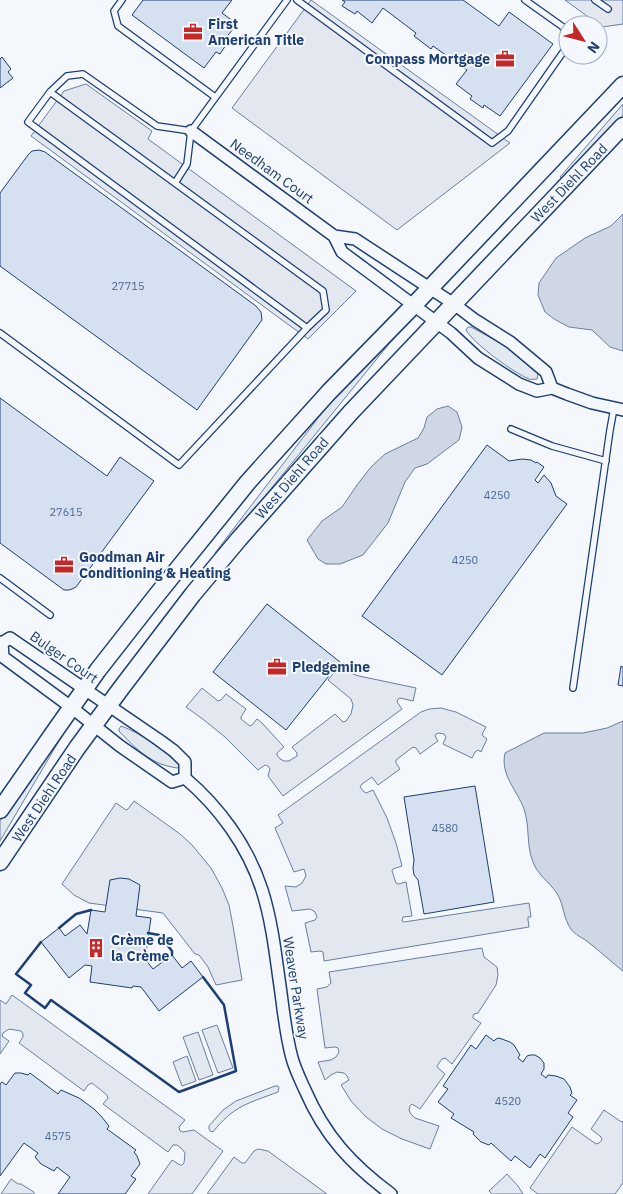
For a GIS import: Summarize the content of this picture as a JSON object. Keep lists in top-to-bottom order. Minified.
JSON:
{"streets":{"street":["Needham Court","West Diehl Road","Bulger Court","Weaver Parkway"]},"crossings":[["Needham Court","West Diehl Road"],["West Diehl Road","Bulger Court"]],"places":{"office":["First American Title","Compass Mortgage","Goodman Air Conditioning & Heating","Pledgemine"],"building":["Crème de la Crème"]},"house_numbers":["27715","4250","27615","4250","4580","4520","4575"],"north":"bottom right"}
